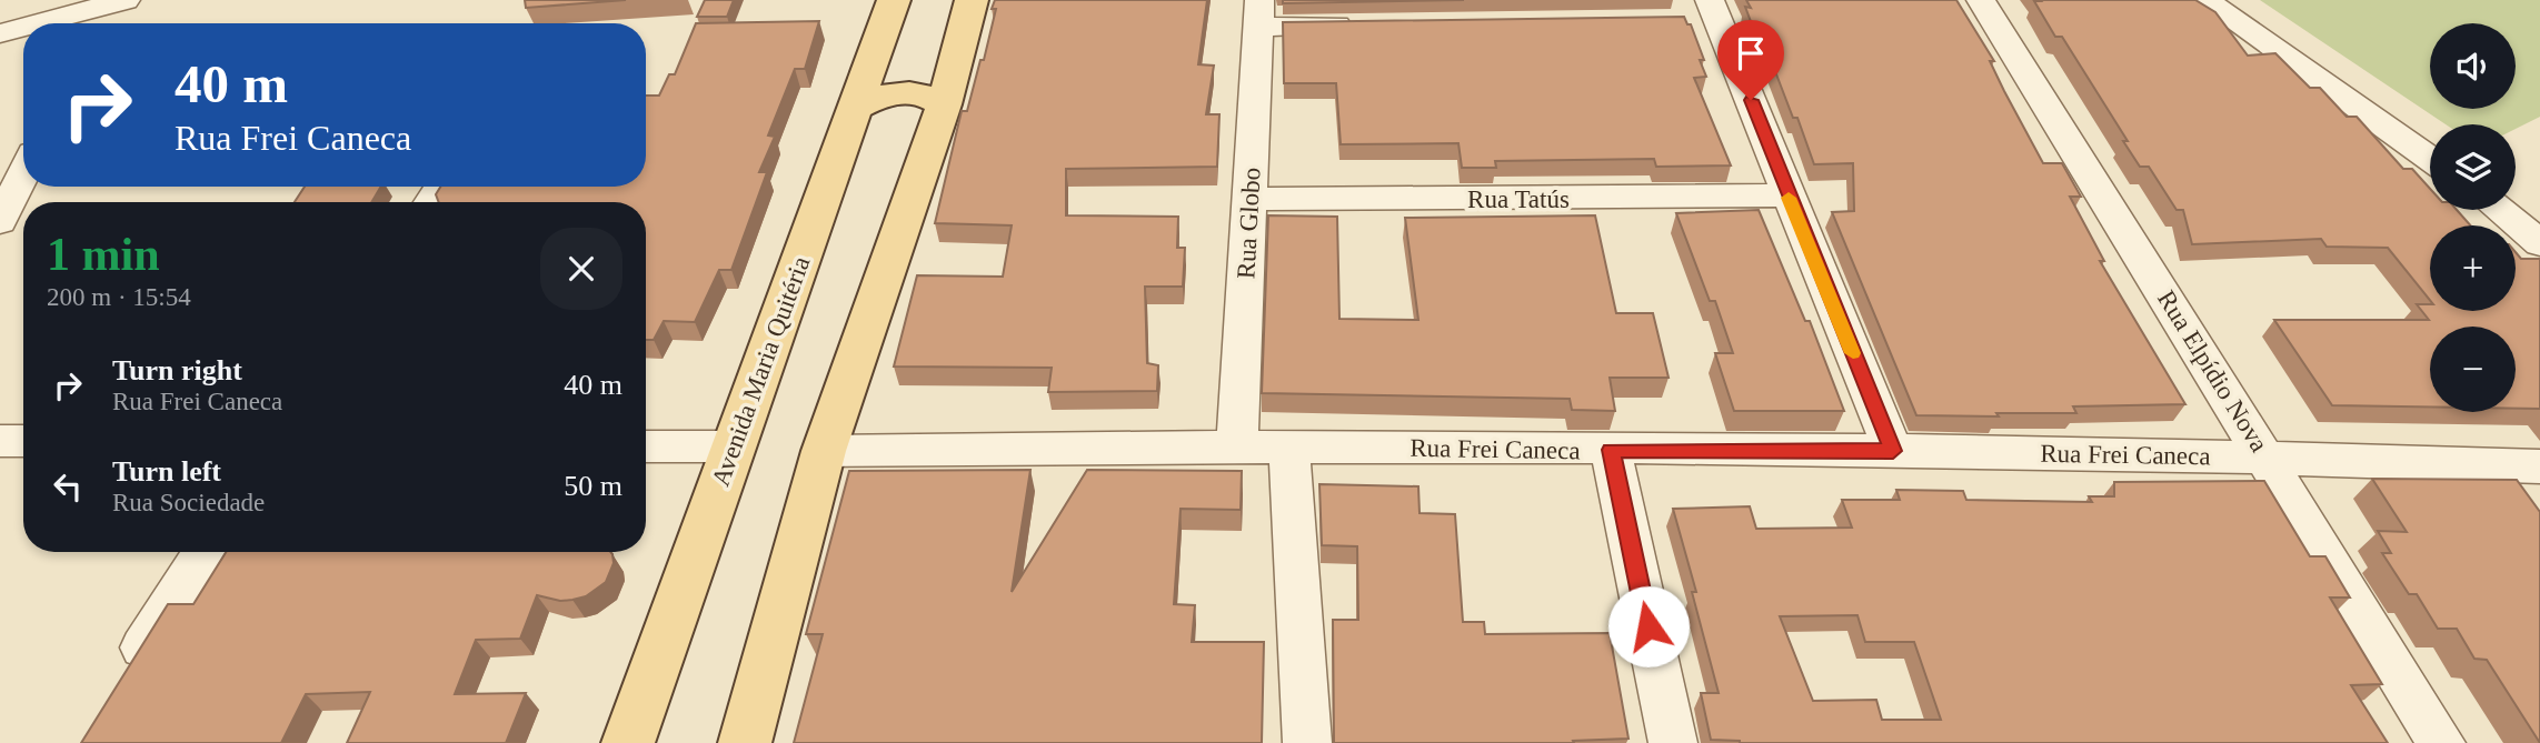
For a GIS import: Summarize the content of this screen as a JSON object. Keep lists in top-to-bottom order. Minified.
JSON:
{"streets":{"main road":["Avenida Maria Quitéria"],"street":["Rua Tatús","Rua Globo","Rua Elpídio Nova","Rua Frei Caneca"]},"crossings":[["Rua Tatús","Rua Globo"],["Rua Globo","Rua Frei Caneca"],["Rua Elpídio Nova","Rua Frei Caneca"]],"page":{"map_buttons":["+","−"],"turn":["40 m","Rua Frei Caneca"],"heading":["1 min","200 m · 15:54"],"list":[{"name":"Turn right","note":"Rua Frei Caneca","value":"40 m"},{"name":"Turn left","note":"Rua Sociedade","value":"50 m"}]}}
